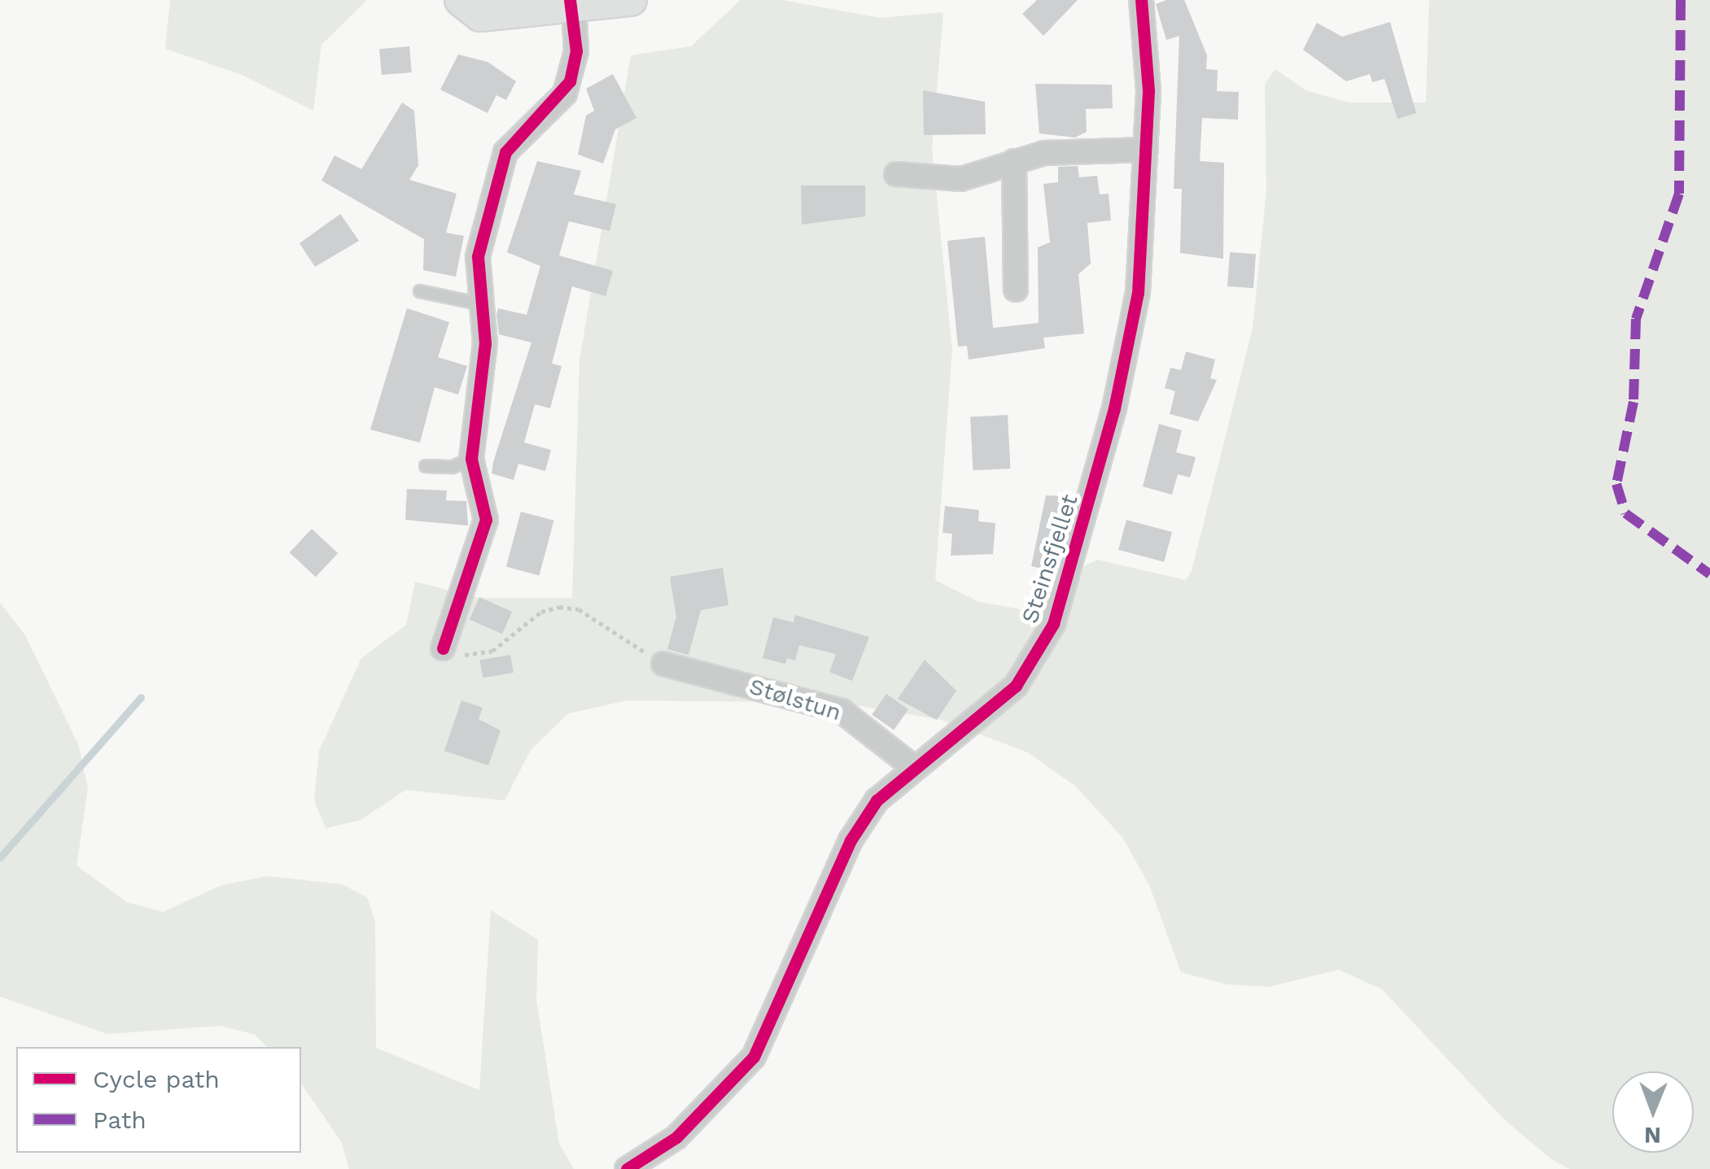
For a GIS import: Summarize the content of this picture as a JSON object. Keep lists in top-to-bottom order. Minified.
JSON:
{"streets":{"street":["Steinsfjellet","Stølstun"]},"crossings":[["Steinsfjellet","Stølstun"]],"legend":["Cycle path","Path"],"north":"bottom"}
